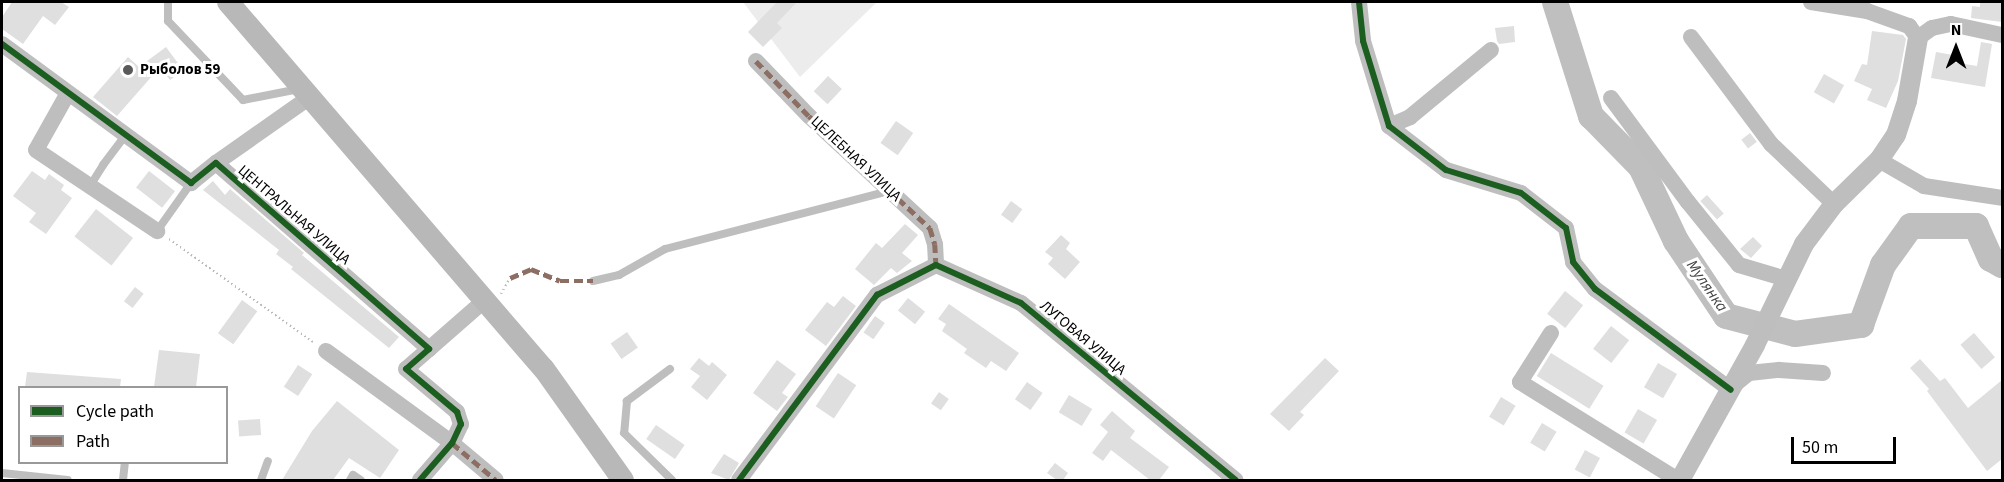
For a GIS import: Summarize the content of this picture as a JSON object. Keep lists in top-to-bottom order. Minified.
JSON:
{"streets":{"street":["ЦЕЛЕБНАЯ УЛИЦА","ЦЕНТРАЛЬНАЯ УЛИЦА","ЛУГОВАЯ УЛИЦА"]},"crossings":[["ЦЕЛЕБНАЯ УЛИЦА","ЛУГОВАЯ УЛИЦА"]],"water":["Мулянка"],"places":["Рыболов 59"],"legend":["Cycle path","Path"],"scale_bar":"50 m","north":"top"}
